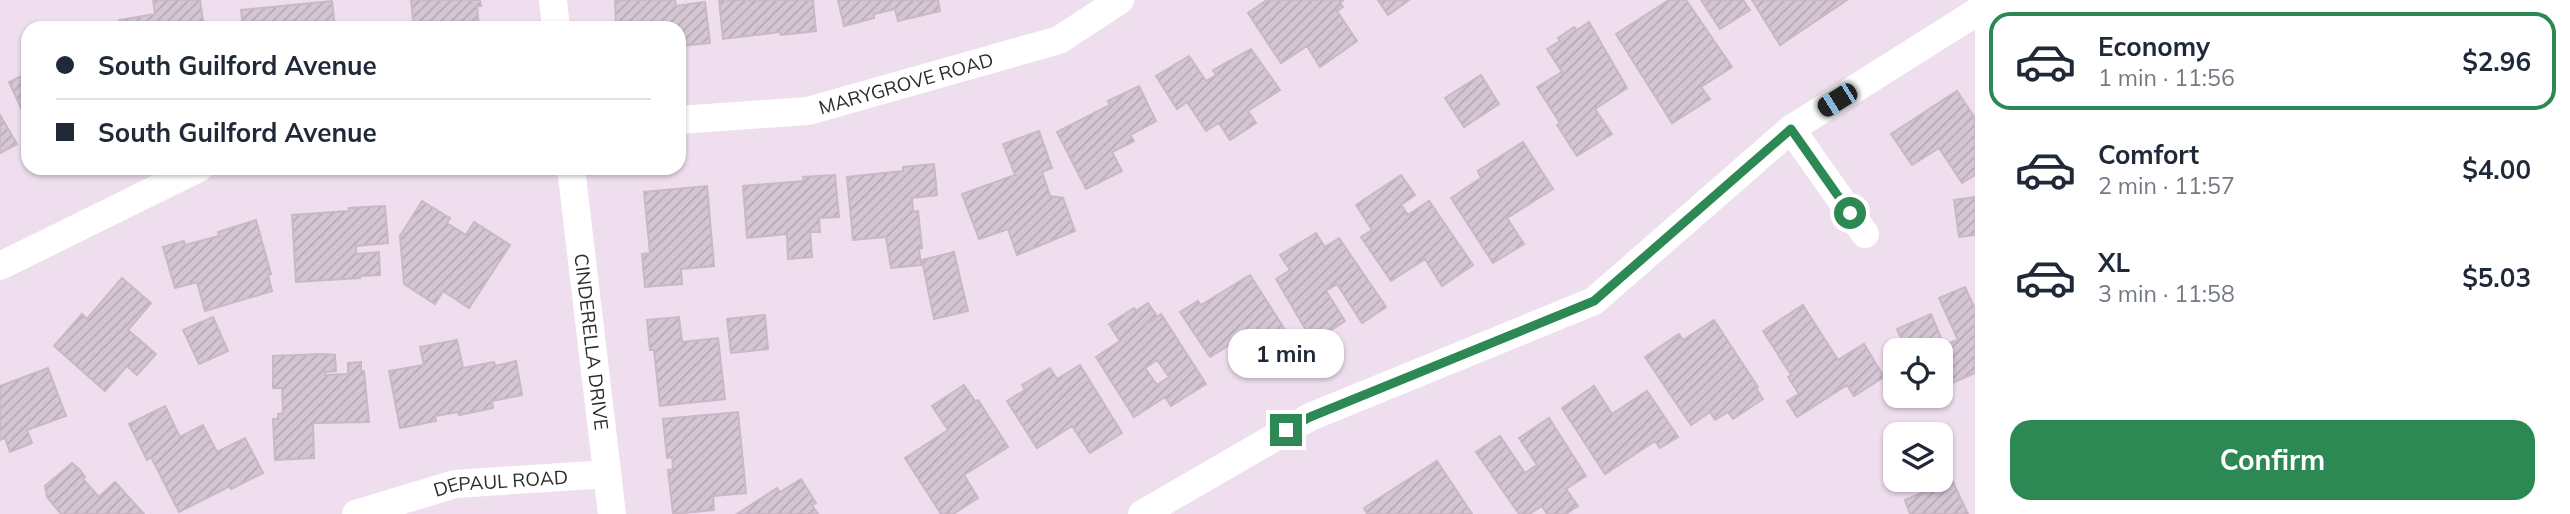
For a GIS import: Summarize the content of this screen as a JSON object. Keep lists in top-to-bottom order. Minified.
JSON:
{"streets":{"street":["MARYGROVE ROAD","CINDERELLA DRIVE","DEPAUL ROAD"]},"crossings":[["CINDERELLA DRIVE","DEPAUL ROAD"]],"page":{"list":[{"name":"Economy","note":"1 min · 11:56","value":"$2.96"},{"name":"Comfort","note":"2 min · 11:57","value":"$4.00"},{"name":"XL","note":"3 min · 11:58","value":"$5.03"}],"banner":["South Guilford Avenue","South Guilford Avenue"],"bubble":"1 min","buttons":"Confirm"}}
